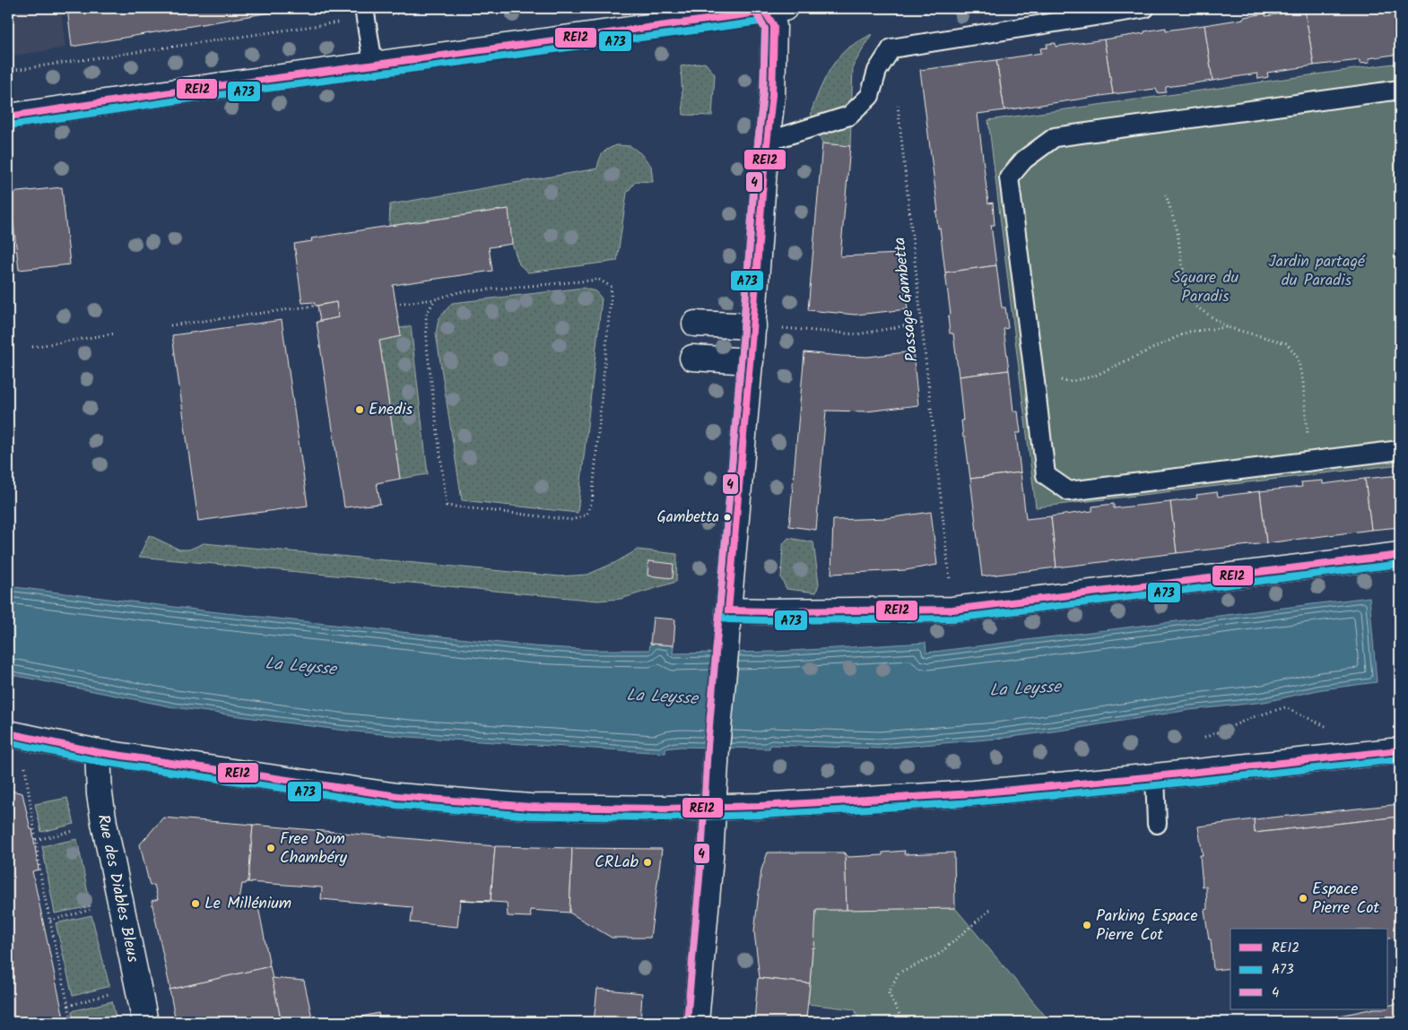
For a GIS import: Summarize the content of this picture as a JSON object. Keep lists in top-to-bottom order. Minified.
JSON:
{"streets":{"main road":["Rue des Diables Bleus"],"path":["Passage Gambetta"]},"water":["La Leysse"],"parks":["Jardin partagé du Paradis","Square du Paradis"],"places":["Enedis","Gambetta","Free Dom Chambéry","CRLab","Espace Pierre Cot","Le Millénium","Parking Espace Pierre Cot"],"lines":["transit line RE12","transit line 4","transit line A73"],"legend":["RE12","A73","4"]}
